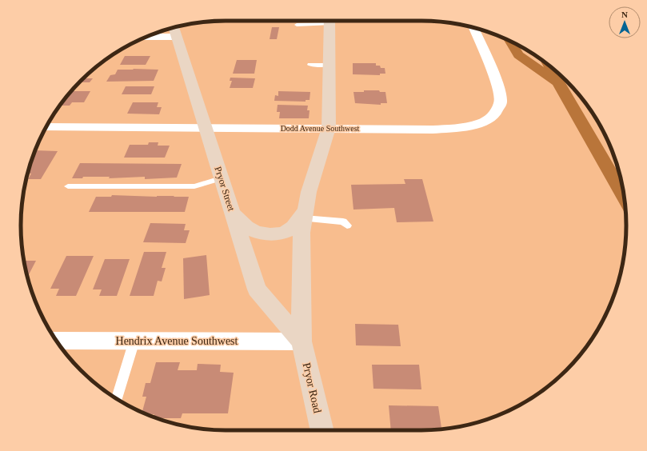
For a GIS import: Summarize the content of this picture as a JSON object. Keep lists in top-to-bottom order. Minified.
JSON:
{"streets":{"main road":["Pryor Street","Pryor Road"],"street":["Dodd Avenue Southwest","Hendrix Avenue Southwest"]},"crossings":[["Dodd Avenue Southwest","Pryor Street"],["Pryor Street","Hendrix Avenue Southwest"],["Pryor Street","Pryor Road"],["Hendrix Avenue Southwest","Pryor Road"]],"north":"top"}
